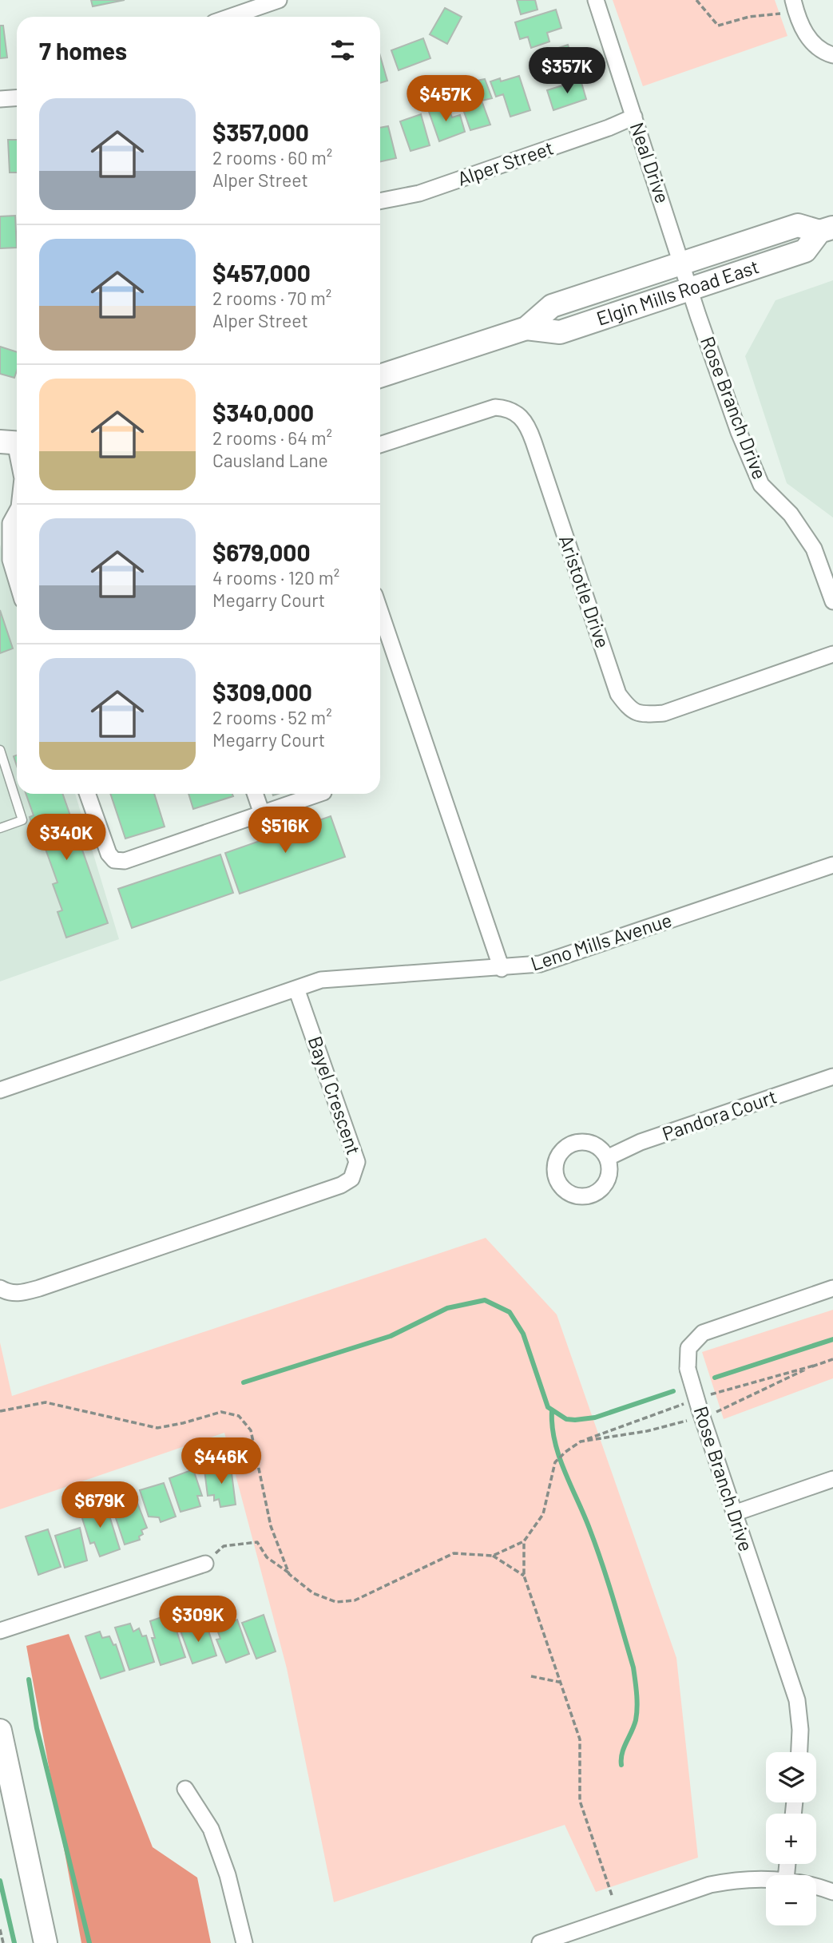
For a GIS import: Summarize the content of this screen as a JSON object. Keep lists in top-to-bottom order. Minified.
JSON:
{"streets":{"main road":["Elgin Mills Road East"],"street":["Neal Drive","Alper Street","Rose Branch Drive","Aristotle Drive","Leno Mills Avenue","Bayel Crescent","Pandora Court"]},"crossings":[["Neal Drive","Alper Street"],["Neal Drive","Elgin Mills Road East"],["Neal Drive","Rose Branch Drive"],["Elgin Mills Road East","Rose Branch Drive"],["Leno Mills Avenue","Bayel Crescent"]],"page":{"heading":"7 homes","price":["$357K","$457K","$516K","$340K","$446K","$679K","$309K"],"list":[{"name":"$357,000","note":"2 rooms · 60 m² · Alper Street"},{"name":"$457,000","note":"2 rooms · 70 m² · Alper Street"},{"name":"$340,000","note":"2 rooms · 64 m² · Causland Lane"},{"name":"$679,000","note":"4 rooms · 120 m² · Megarry Court"},{"name":"$309,000","note":"2 rooms · 52 m² · Megarry Court"}],"map_buttons":["+","−"]}}
